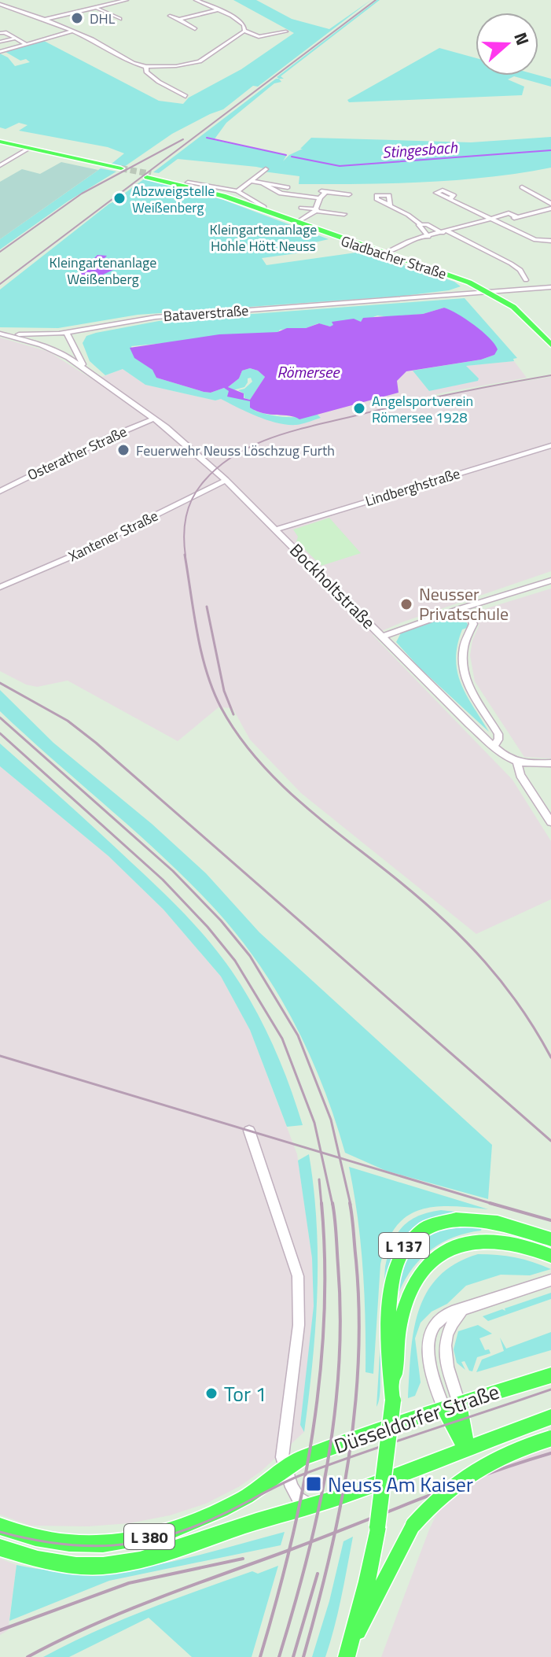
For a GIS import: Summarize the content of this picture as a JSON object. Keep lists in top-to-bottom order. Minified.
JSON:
{"streets":{"main road":["Gladbacher Straße","L 137","Düsseldorfer Straße","L 380"],"street":["Bataverstraße","Osterather Straße","Lindberghstraße","Xantener Straße","Bockholtstraße"]},"crossings":[["Gladbacher Straße","Bataverstraße"],["Bataverstraße","Bockholtstraße"],["Osterather Straße","Bockholtstraße"],["Lindberghstraße","Bockholtstraße"],["Xantener Straße","Bockholtstraße"]],"water":["Stingesbach","Römersee"],"parks":["Kleingartenanlage Hohle Hött Neuss","Kleingartenanlage Weißenberg"],"places":{"other":["DHL","Abzweigstelle Weißenberg","Angelsportverein Römersee 1928","Feuerwehr Neuss Löschzug Furth","Neusser Privatschule","Tor 1"],"transit":["Neuss Am Kaiser"]},"north":"right"}
